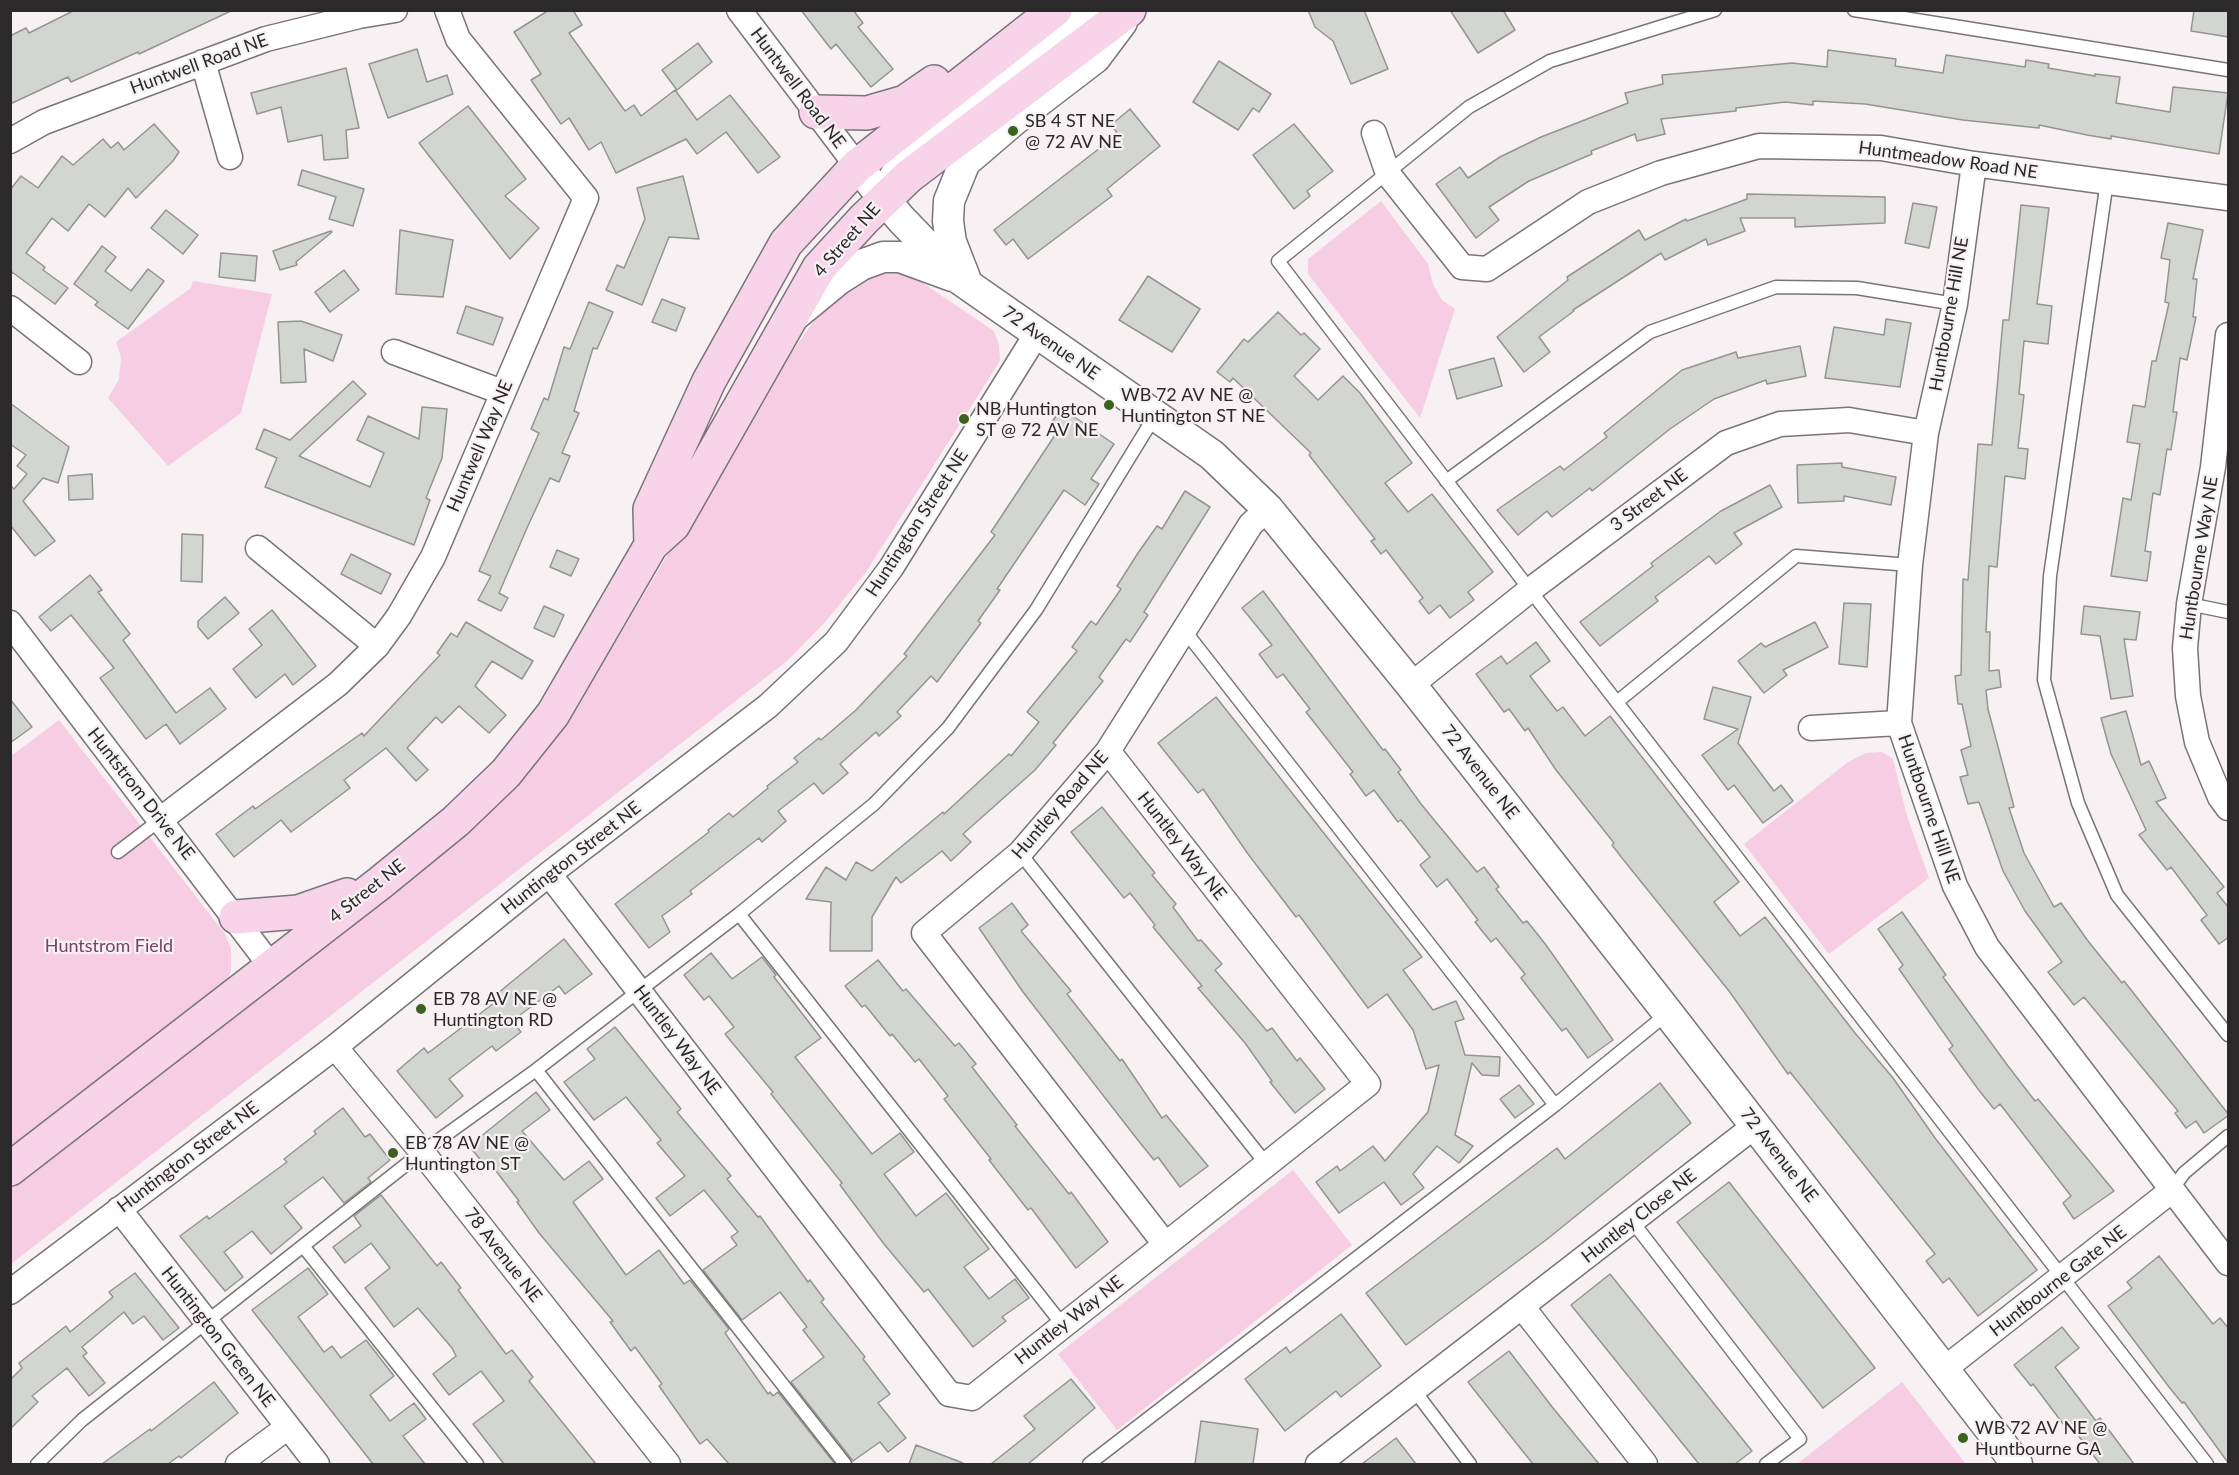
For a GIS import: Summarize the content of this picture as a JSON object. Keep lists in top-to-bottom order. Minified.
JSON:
{"streets":{"main road":["4 Street NE"],"street":["Huntwell Road NE","Huntmeadow Road NE","Huntbourne Hill NE","72 Avenue NE","Huntwell Way NE","3 Street NE","Huntington Street NE","Huntbourne Way NE","Huntstrom Drive NE","Huntley Road NE","Huntley Way NE","Huntley Close NE","78 Avenue NE","Huntbourne Gate NE","Huntington Green NE"]},"crossings":[["Huntwell Road NE","72 Avenue NE"],["Huntmeadow Road NE","Huntbourne Hill NE"],["4 Street NE","72 Avenue NE"],["4 Street NE","Huntstrom Drive NE"],["Huntbourne Hill NE","3 Street NE"],["Huntbourne Hill NE","Huntbourne Gate NE"],["72 Avenue NE","3 Street NE"],["72 Avenue NE","Huntington Street NE"],["72 Avenue NE","Huntley Road NE"],["72 Avenue NE","Huntley Close NE"],["72 Avenue NE","Huntbourne Gate NE"],["Huntwell Way NE","Huntstrom Drive NE"],["Huntington Street NE","Huntley Way NE"],["Huntington Street NE","78 Avenue NE"],["Huntington Street NE","Huntington Green NE"],["Huntley Road NE","Huntley Way NE"]],"parks":["Huntstrom Field"],"places":["SB 4 ST NE @ 72 AV NE","WB 72 AV NE @ Huntington ST NE","NB Huntington ST @ 72 AV NE","EB 78 AV NE @ Huntington RD","EB 78 AV NE @ Huntington ST","WB 72 AV NE @ Huntbourne GA"]}
